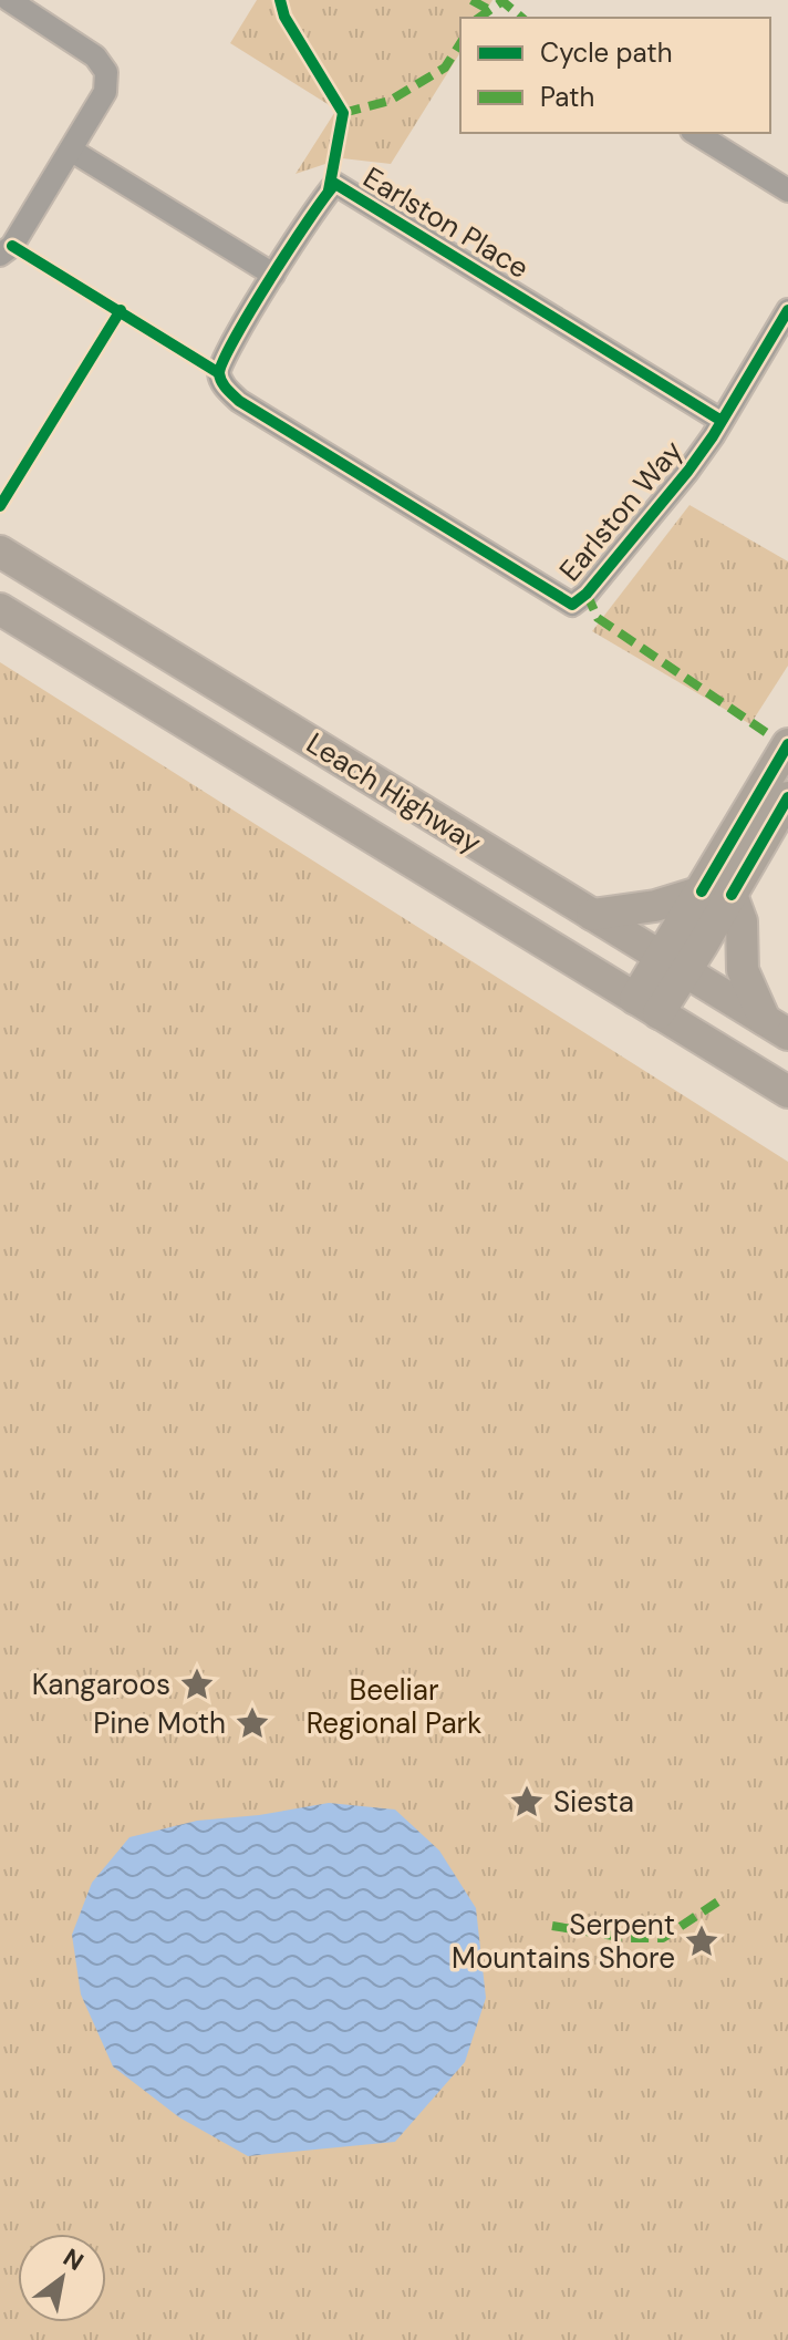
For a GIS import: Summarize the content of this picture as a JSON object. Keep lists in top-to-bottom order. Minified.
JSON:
{"streets":{"highway":["Leach Highway"],"street":["Earlston Place","Earlston Way"]},"crossings":[["Earlston Place","Earlston Way"]],"parks":["Beeliar Regional Park"],"places":{"place":["Kangaroos","Pine Moth","Siesta","Serpent Mountains Shore"]},"legend":["Cycle path","Path"],"north":"top right"}
